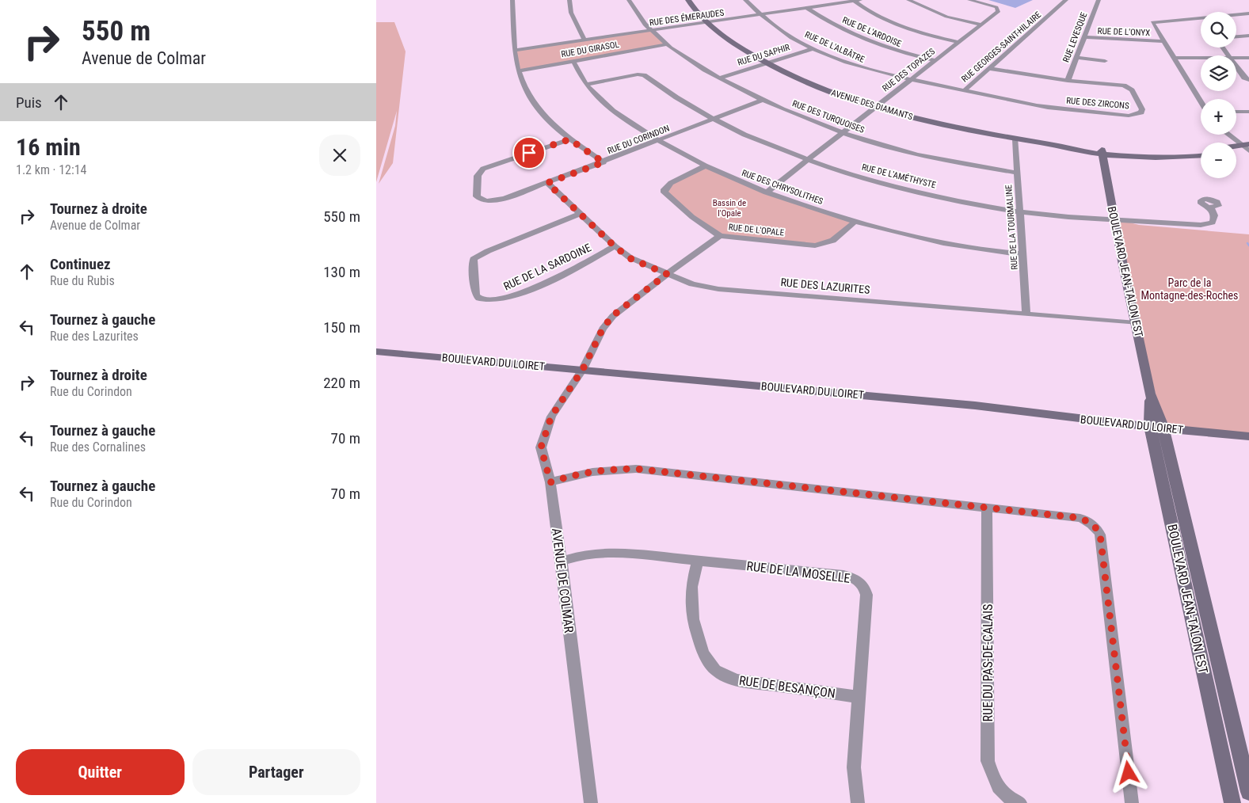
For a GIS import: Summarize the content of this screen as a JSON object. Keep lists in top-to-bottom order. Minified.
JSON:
{"streets":{"street":["RUE DES ÉMERAUDES","RUE DE L'ARDOISE","RUE DE L'ONYX","RUE LEVESQUE","RUE DE L'ALBÂTRE","RUE GEORGES-SAINT-HILAIRE","RUE DU GIRASOL","RUE DU SAPHIR","RUE DES TOPAZES","RUE DES ZIRCONS","AVENUE DES DIAMANTS","RUE DES TURQUOISES","RUE DU CORINDON","RUE DE L'AMÉTHYSTE","RUE DES CHRYSOLITHES","RUE DE LA TOURMALINE","RUE DE L'OPALE","RUE DE LA SARDOINE","BOULEVARD JEAN-TALON EST","RUE DES LAZURITES","BOULEVARD DU LOIRET","RUE DE LA MOSELLE","AVENUE DE COLMAR","RUE DU PAS-DE-CALAIS","RUE DE BESANÇON"]},"crossings":[["RUE DES ÉMERAUDES","RUE DE L'ARDOISE"],["RUE DES ÉMERAUDES","RUE DE L'ALBÂTRE"],["RUE DES ÉMERAUDES","AVENUE DES DIAMANTS"],["RUE DES ÉMERAUDES","RUE DES TURQUOISES"],["RUE DE L'ARDOISE","RUE DES TOPAZES"],["RUE DE L'ONYX","RUE LEVESQUE"],["RUE LEVESQUE","RUE DES ZIRCONS"],["RUE DE L'ALBÂTRE","RUE DU SAPHIR"],["RUE DE L'ALBÂTRE","RUE DES TOPAZES"],["RUE DE L'ALBÂTRE","RUE DES ZIRCONS"],["RUE GEORGES-SAINT-HILAIRE","RUE DES ZIRCONS"],["RUE DU GIRASOL","RUE DES TURQUOISES"],["RUE DU GIRASOL","RUE DES CHRYSOLITHES"],["RUE DU SAPHIR","AVENUE DES DIAMANTS"],["RUE DU SAPHIR","RUE DES TURQUOISES"],["RUE DES TOPAZES","RUE DES ZIRCONS"],["RUE DES TOPAZES","AVENUE DES DIAMANTS"],["RUE DES TOPAZES","RUE DES TURQUOISES"],["RUE DES TOPAZES","RUE DE L'AMÉTHYSTE"],["RUE DES TOPAZES","RUE DES CHRYSOLITHES"],["AVENUE DES DIAMANTS","RUE DE LA TOURMALINE"],["AVENUE DES DIAMANTS","BOULEVARD JEAN-TALON EST"],["RUE DES TURQUOISES","RUE DU CORINDON"],["RUE DES TURQUOISES","RUE DE LA TOURMALINE"],["RUE DU CORINDON","RUE DE L'AMÉTHYSTE"],["RUE DU CORINDON","RUE DES CHRYSOLITHES"],["RUE DU CORINDON","RUE DES LAZURITES"],["RUE DE L'AMÉTHYSTE","RUE DES CHRYSOLITHES"],["RUE DE L'AMÉTHYSTE","RUE DE LA TOURMALINE"],["RUE DE L'AMÉTHYSTE","BOULEVARD JEAN-TALON EST"],["RUE DES CHRYSOLITHES","RUE DE LA TOURMALINE"],["RUE DES CHRYSOLITHES","RUE DE L'OPALE"],["RUE DE LA TOURMALINE","RUE DES LAZURITES"],["RUE DE L'OPALE","AVENUE DE COLMAR"],["RUE DE LA SARDOINE","RUE DES LAZURITES"],["BOULEVARD JEAN-TALON EST","RUE DES LAZURITES"],["BOULEVARD JEAN-TALON EST","BOULEVARD DU LOIRET"],["RUE DES LAZURITES","AVENUE DE COLMAR"],["BOULEVARD DU LOIRET","AVENUE DE COLMAR"],["RUE DE LA MOSELLE","AVENUE DE COLMAR"],["RUE DE LA MOSELLE","RUE DE BESANÇON"]],"parks":["Bassin de l'Opale","Parc de la Montagne-des-Roches"],"page":{"turn":["550 m","Avenue de Colmar"],"map_buttons":["+","−"],"then":"Puis","heading":["16 min","1.2 km · 12:14"],"list":[{"name":"Tournez à droite","note":"Avenue de Colmar","value":"550 m"},{"name":"Continuez","note":"Rue du Rubis","value":"130 m"},{"name":"Tournez à gauche","note":"Rue des Lazurites","value":"150 m"},{"name":"Tournez à droite","note":"Rue du Corindon","value":"220 m"},{"name":"Tournez à gauche","note":"Rue des Cornalines","value":"70 m"},{"name":"Tournez à gauche","note":"Rue du Corindon","value":"70 m"}],"buttons":["Quitter","Partager"]}}
